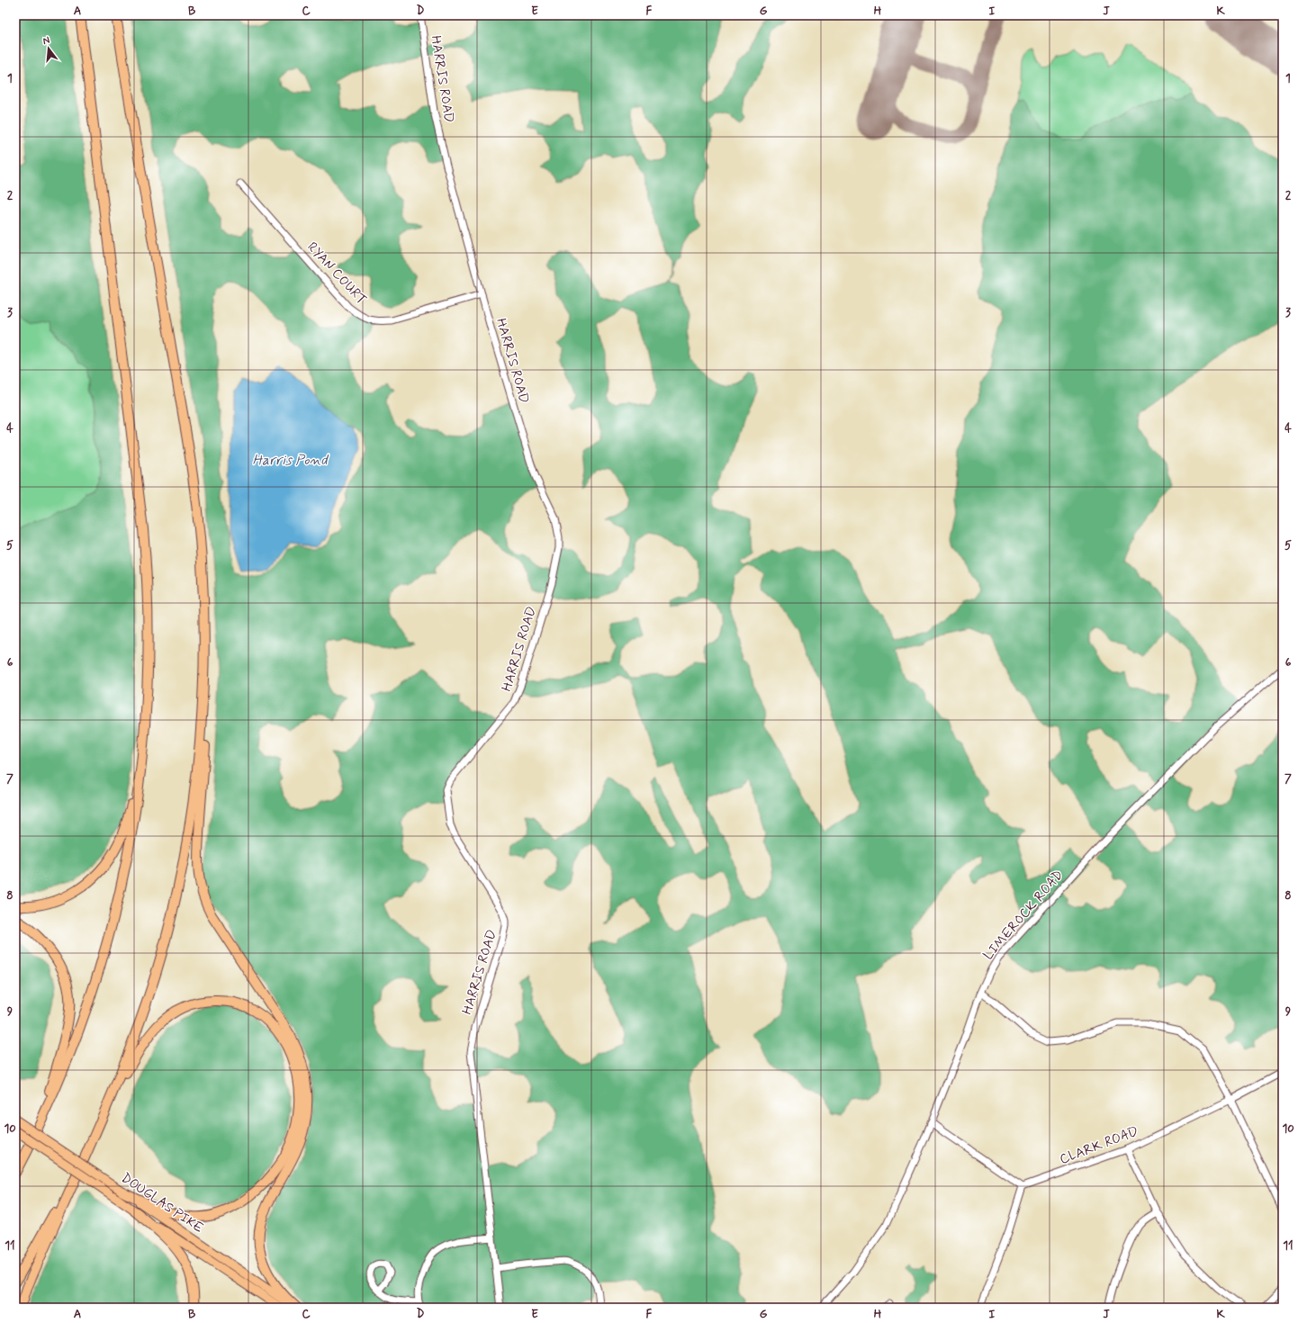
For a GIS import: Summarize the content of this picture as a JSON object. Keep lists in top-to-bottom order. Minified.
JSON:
{"streets":{"main road":["DOUGLAS PIKE"],"street":["HARRIS ROAD","RYAN COURT","LIMEROCK ROAD","CLARK ROAD"]},"crossings":[["HARRIS ROAD","RYAN COURT"]],"water":["Harris Pond"],"north":"top","grid":{"columns":["A","B","C","D","E","F","G","H","I","J","K"],"rows":["1","2","3","4","5","6","7","8","9","10","11"]}}
